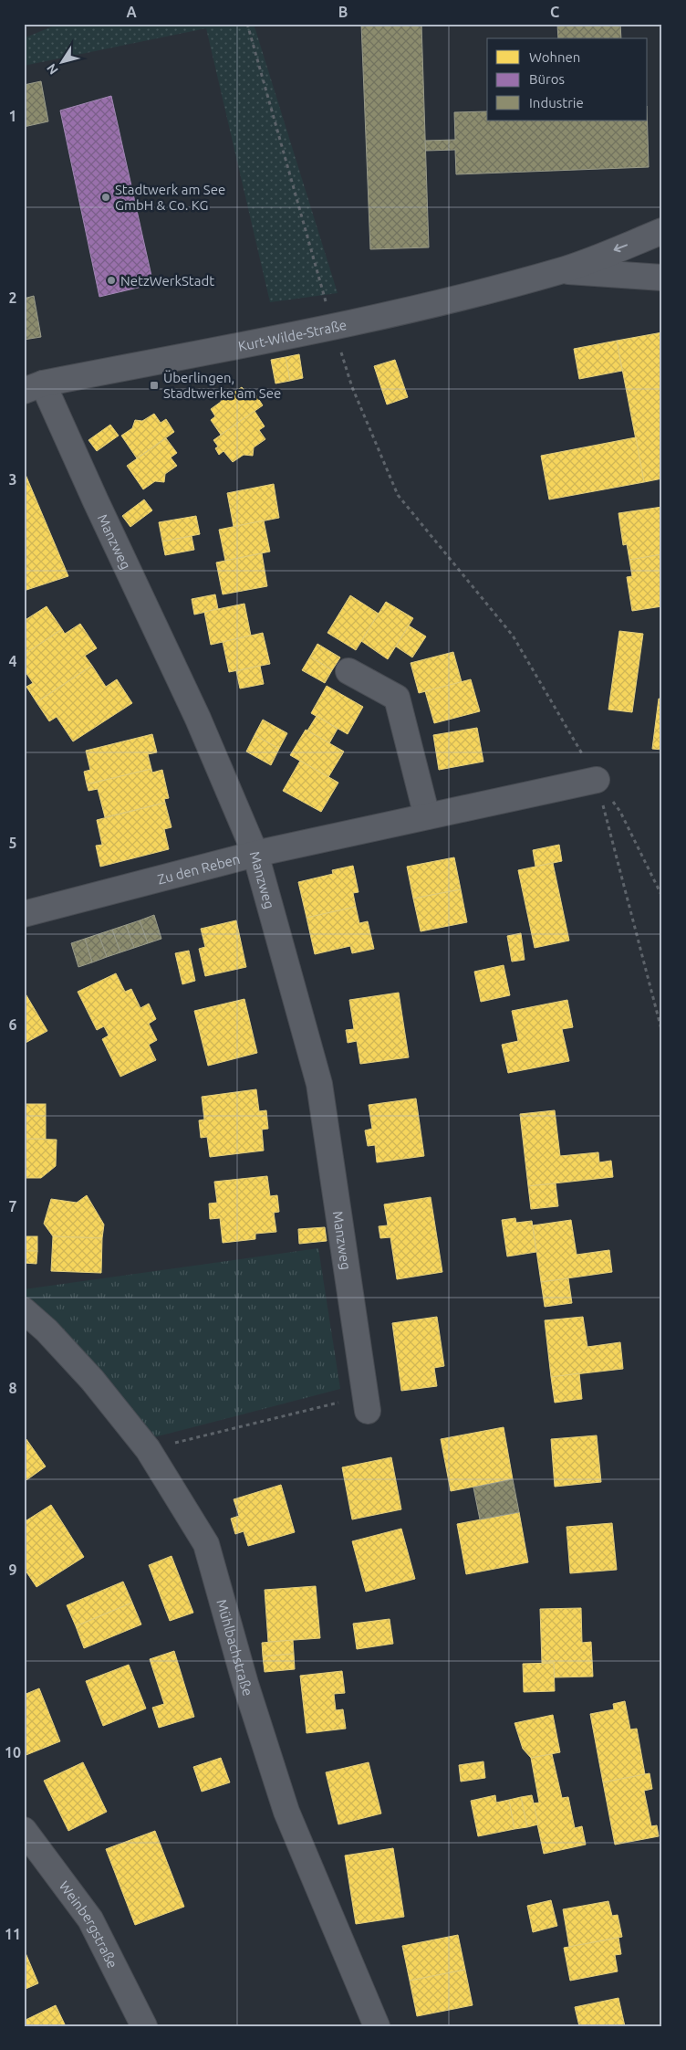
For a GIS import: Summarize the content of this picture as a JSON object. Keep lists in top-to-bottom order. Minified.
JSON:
{"streets":{"street":["Kurt-Wilde-Straße","Manzweg","Zu den Reben","Mühlbachstraße","Weinbergstraße"]},"crossings":[["Kurt-Wilde-Straße","Manzweg"],["Manzweg","Zu den Reben"]],"places":{"other":["Stadtwerk am See GmbH & Co. KG","NetzWerkStadt"],"transit":["Überlingen, Stadtwerke am See"]},"legend":["Wohnen","Büros","Industrie"],"north":"bottom left","grid":{"columns":["A","B","C"],"rows":["1","2","3","4","5","6","7","8","9","10","11"]}}
